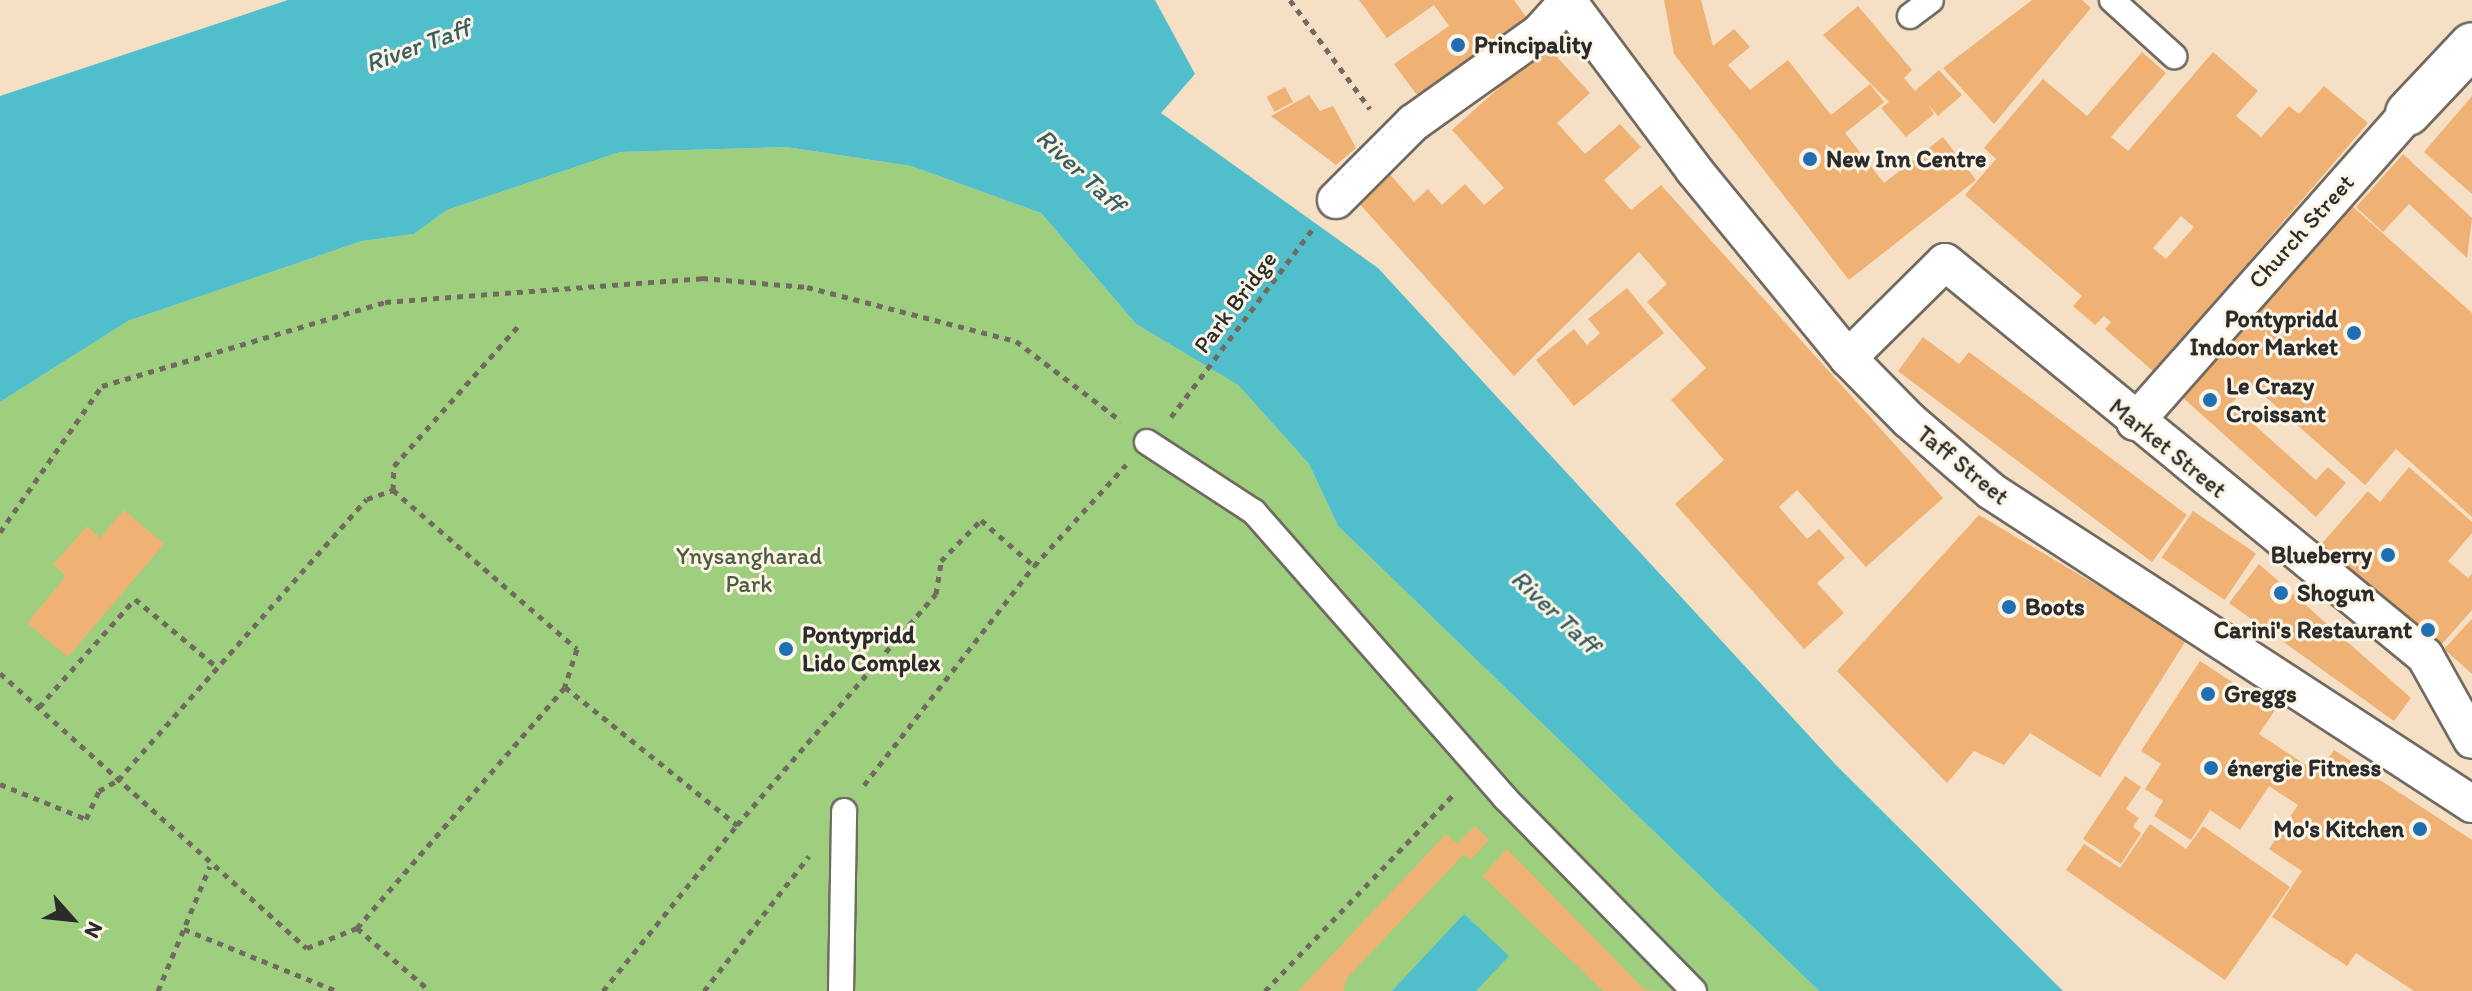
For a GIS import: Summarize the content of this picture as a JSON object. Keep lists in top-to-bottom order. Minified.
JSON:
{"streets":{"street":["Church Street","Market Street","Taff Street"],"path":["Park Bridge"]},"crossings":[["Church Street","Market Street"],["Market Street","Taff Street"]],"water":["River Taff"],"parks":["Ynysangharad Park"],"places":["Principality","New Inn Centre","Pontypridd Indoor Market","Le Crazy Croissant","Blueberry","Shogun","Boots","Carini's Restaurant","Pontypridd Lido Complex","Greggs","énergie Fitness","Mo's Kitchen"],"north":"bottom right"}
